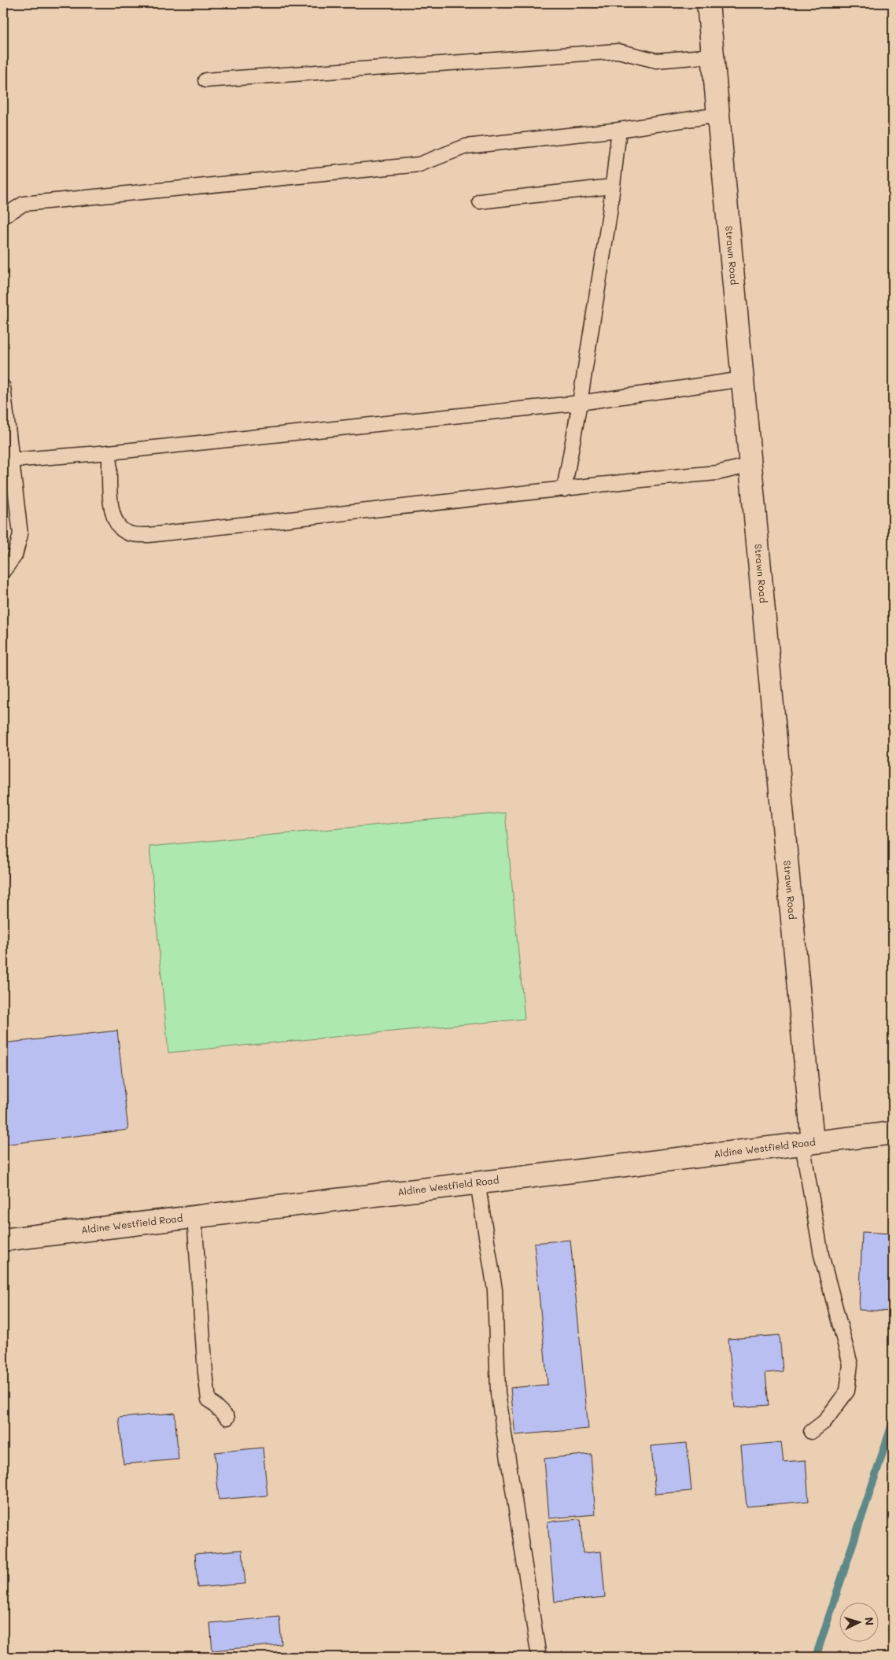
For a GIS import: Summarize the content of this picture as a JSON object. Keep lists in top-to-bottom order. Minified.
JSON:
{"streets":{"street":["Strawn Road","Aldine Westfield Road"]},"crossings":[["Strawn Road","Aldine Westfield Road"]],"north":"right"}
